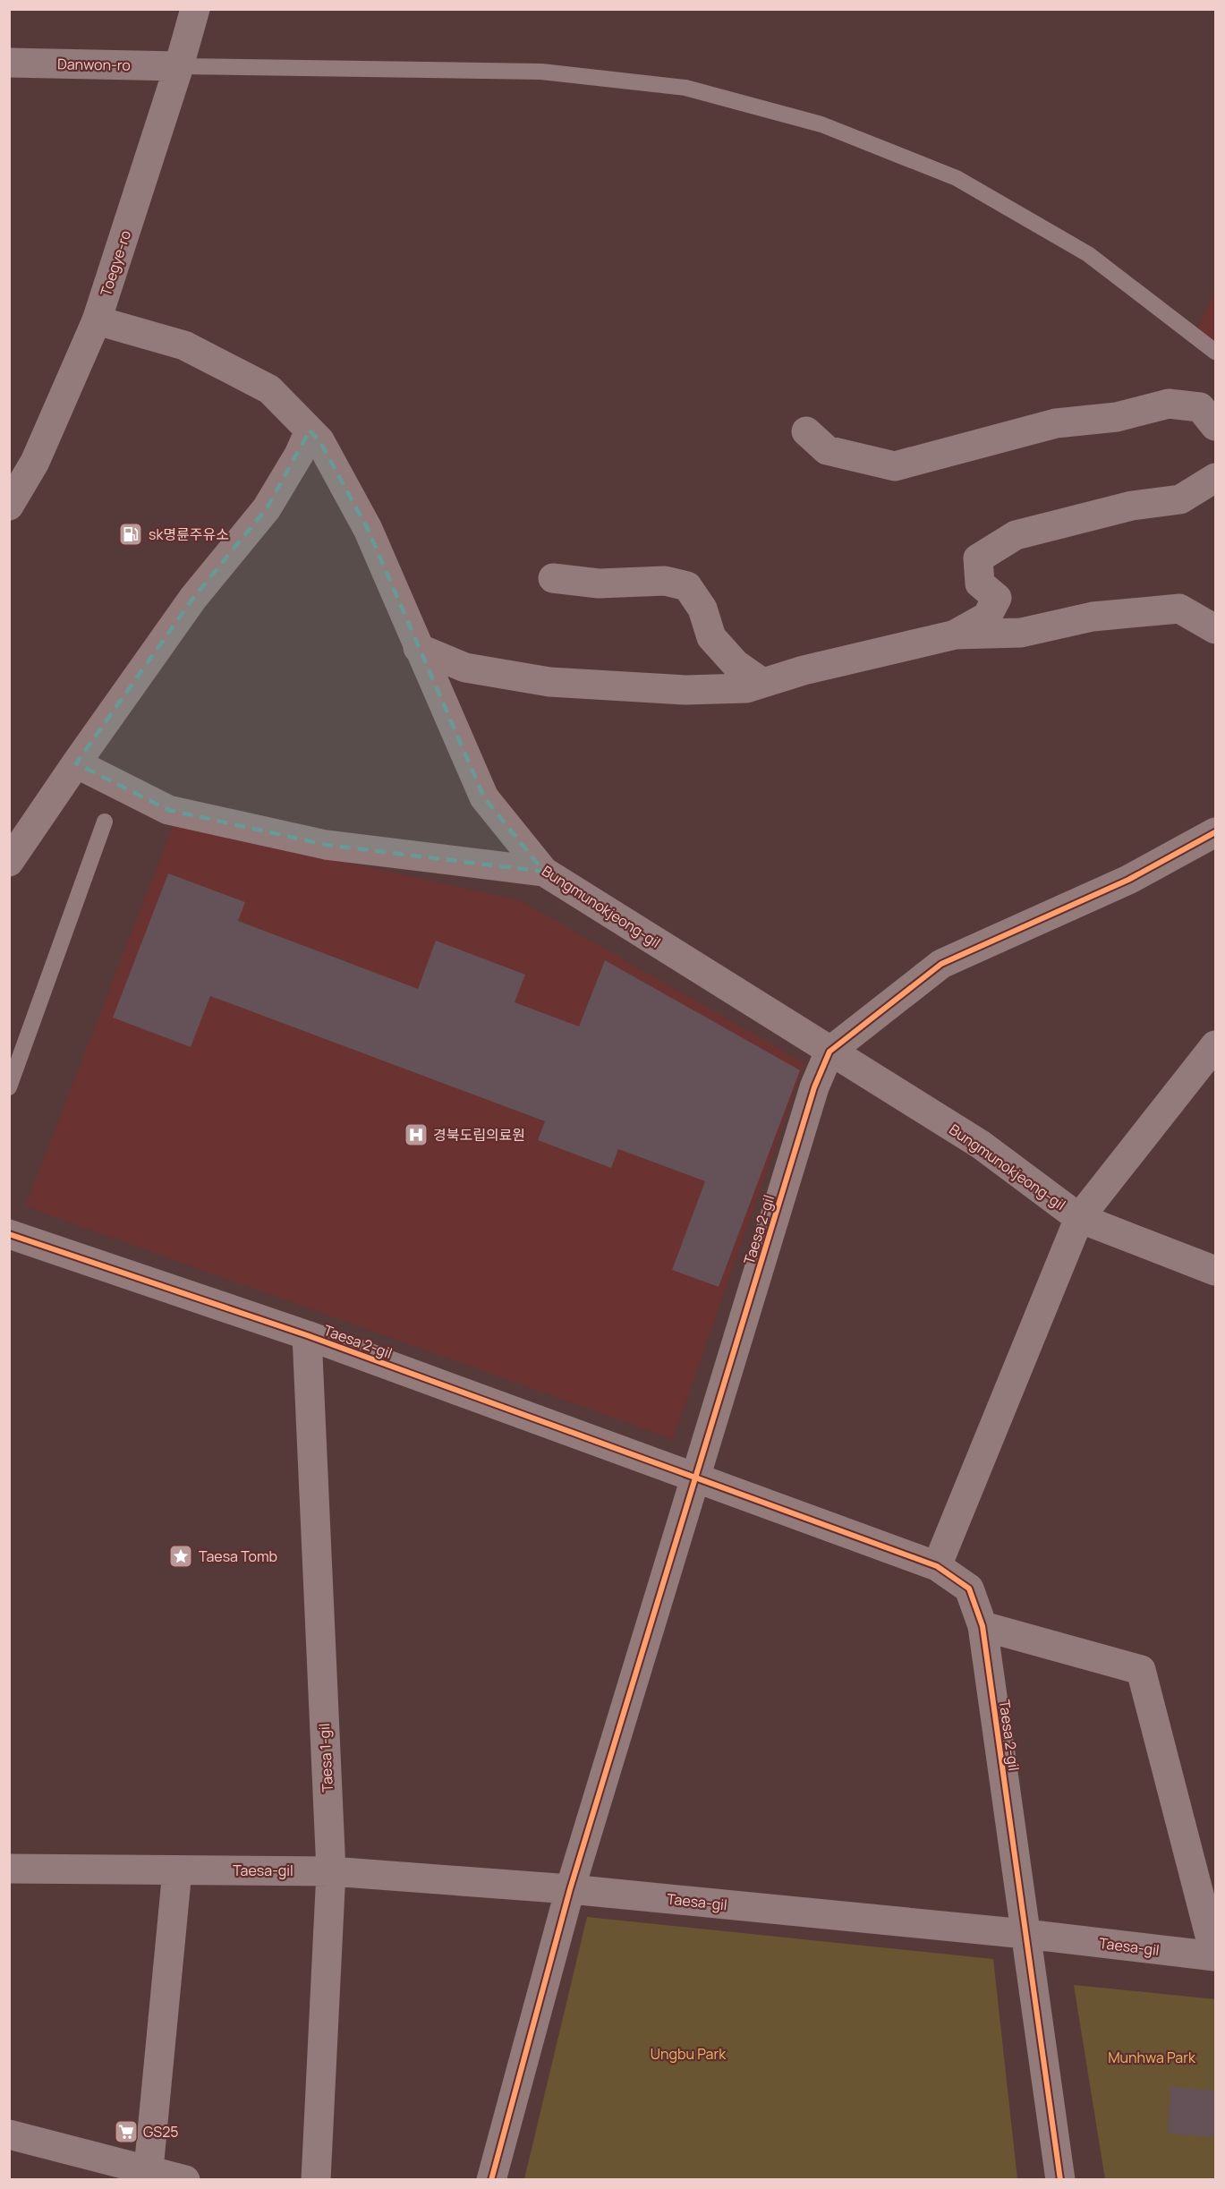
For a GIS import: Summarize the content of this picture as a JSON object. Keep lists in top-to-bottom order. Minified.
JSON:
{"streets":{"street":["Danwon-ro","Toegye-ro","Bungmunokjeong-gil","Taesa 2-gil","Taesa 1-gil","Taesa-gil"]},"crossings":[["Danwon-ro","Toegye-ro"],["Toegye-ro","Bungmunokjeong-gil"],["Bungmunokjeong-gil","Taesa 2-gil"],["Taesa 2-gil","Taesa 1-gil"],["Taesa 2-gil","Taesa-gil"],["Taesa 1-gil","Taesa-gil"]],"parks":["Ungbu Park","Munhwa Park"],"places":{"fuel station":["sk명륜주유소"],"hospital":["경북도립의료원"],"place":["Taesa Tomb"],"supermarket":["GS25"]}}
